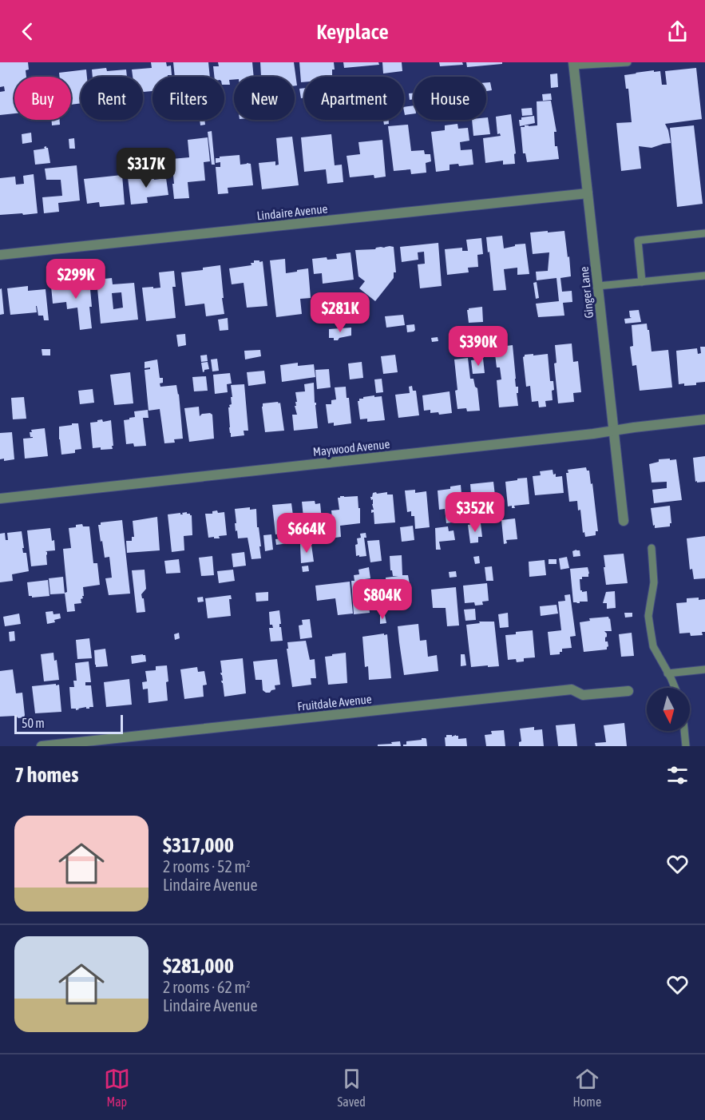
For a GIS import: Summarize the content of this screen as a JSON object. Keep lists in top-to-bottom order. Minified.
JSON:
{"streets":{"street":["Lindaire Avenue","Ginger Lane","Maywood Avenue","Fruitdale Avenue"]},"crossings":[["Lindaire Avenue","Ginger Lane"],["Ginger Lane","Maywood Avenue"]],"scale_bar":"50 m","north":"bottom","page":{"header":"Keyplace","chip":["Buy","Rent","Filters","New","Apartment","House"],"price":["$317K","$299K","$281K","$390K","$352K","$664K","$804K"],"scale":"50 m","heading":"7 homes","list":[{"name":"$317,000","note":"2 rooms · 52 m² · Lindaire Avenue"},{"name":"$281,000","note":"2 rooms · 62 m² · Lindaire Avenue"}],"tabs":["Map","Saved","Home"]}}
